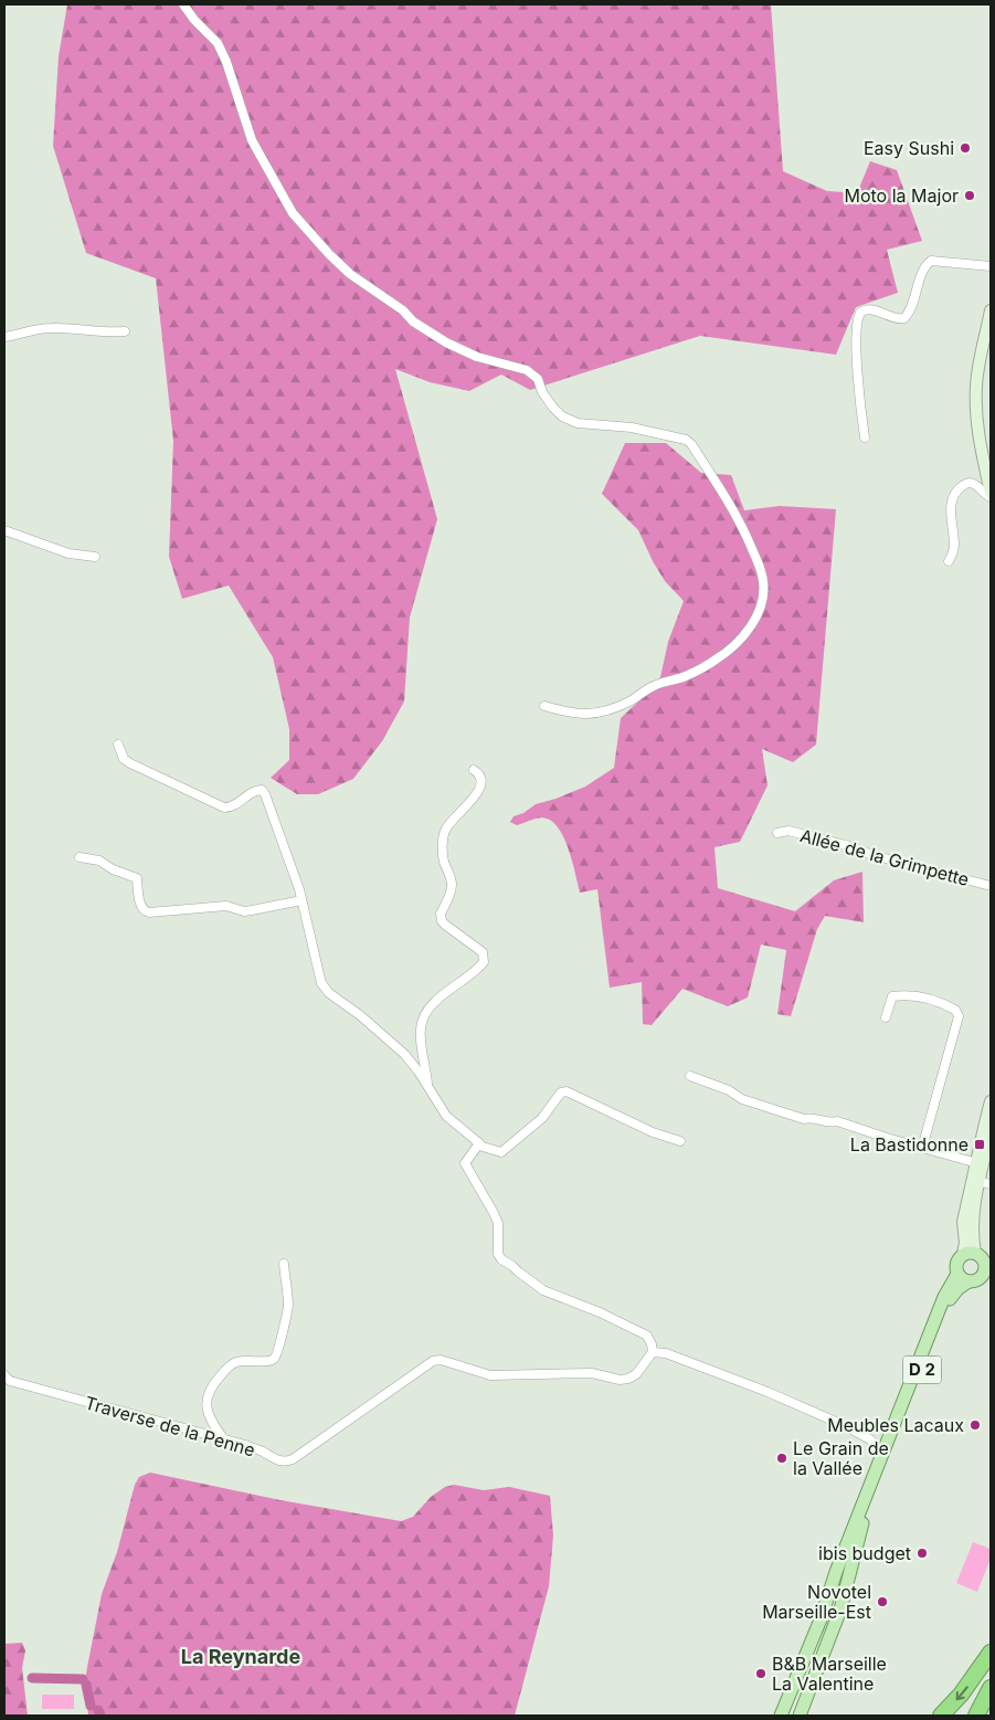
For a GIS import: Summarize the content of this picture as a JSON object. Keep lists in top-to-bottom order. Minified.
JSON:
{"streets":{"main road":["D 2"],"street":["Allée de la Grimpette","Traverse de la Penne"]},"districts":["La Reynarde"],"places":{"other":["Easy Sushi","Moto la Major","Meubles Lacaux","Le Grain de la Vallée","ibis budget","Novotel Marseille-Est","B&B Marseille La Valentine"],"transit":["La Bastidonne"]}}
